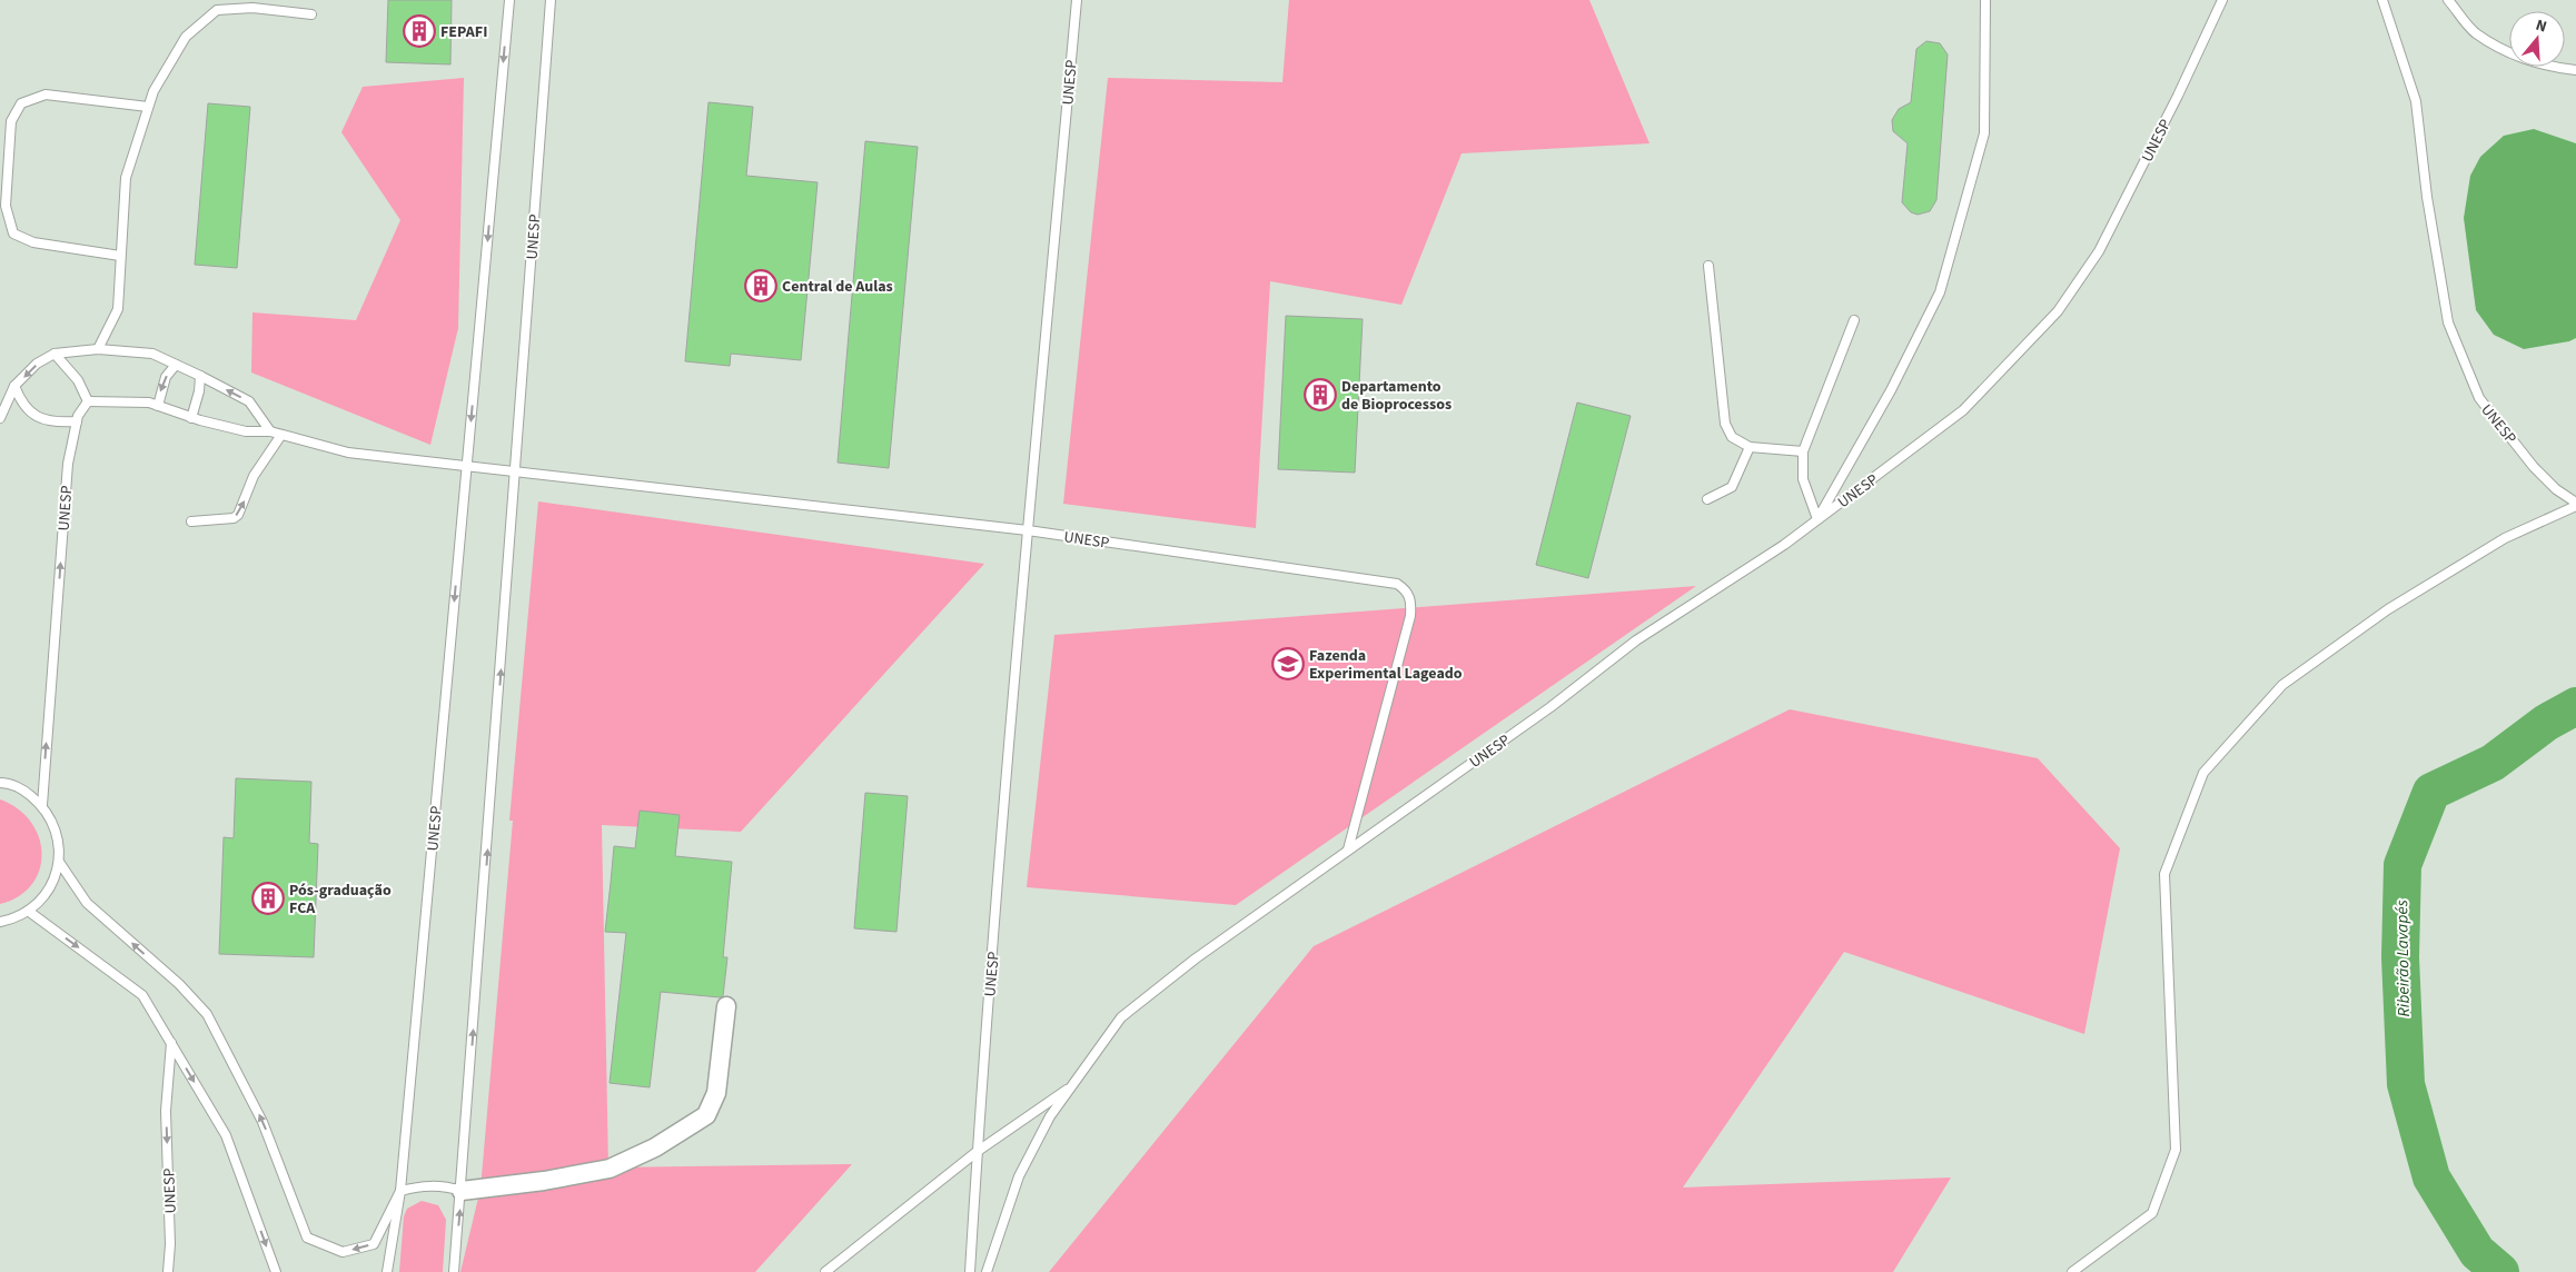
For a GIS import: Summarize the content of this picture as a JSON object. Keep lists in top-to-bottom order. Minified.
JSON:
{"streets":{"lane":["UNESP"]},"water":["Ribeirão Lavapés"],"places":{"building":["FEPAFI","Central de Aulas","Departamento de Bioprocessos","Pós-graduação FCA"],"school or university":["Fazenda Experimental Lageado"]},"north":"top"}
